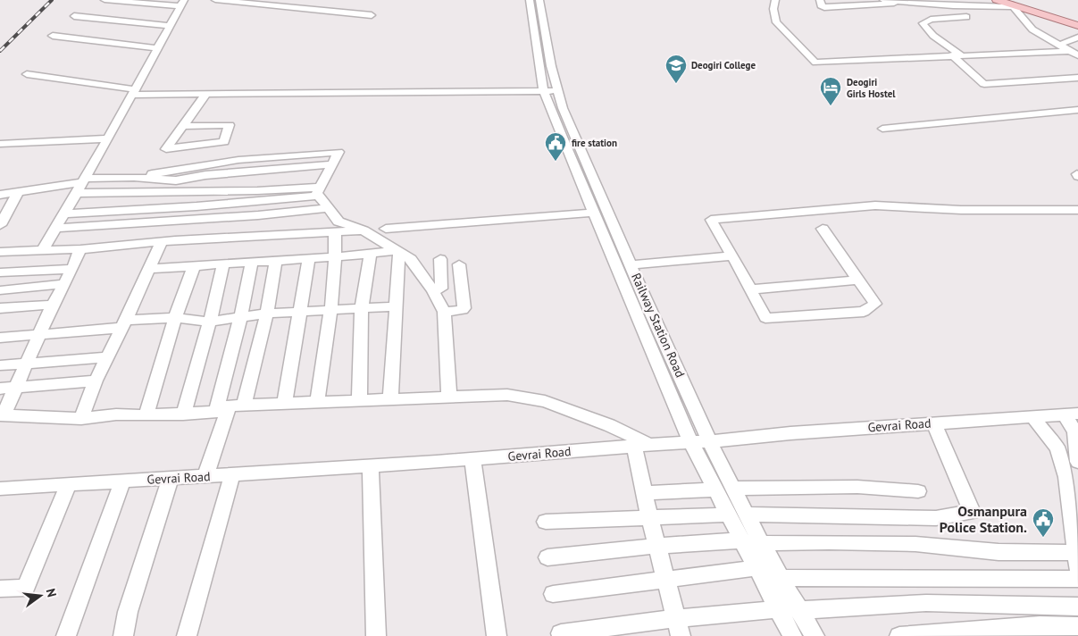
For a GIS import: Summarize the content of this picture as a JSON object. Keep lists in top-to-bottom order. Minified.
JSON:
{"streets":{"street":["Railway Station Road","Gevrai Road"]},"crossings":[["Railway Station Road","Gevrai Road"]],"places":{"school or university":["Deogiri College"],"hotel":["Deogiri Girls Hostel"],"public building":["fire station","Osmanpura Police Station."]},"north":"right"}
